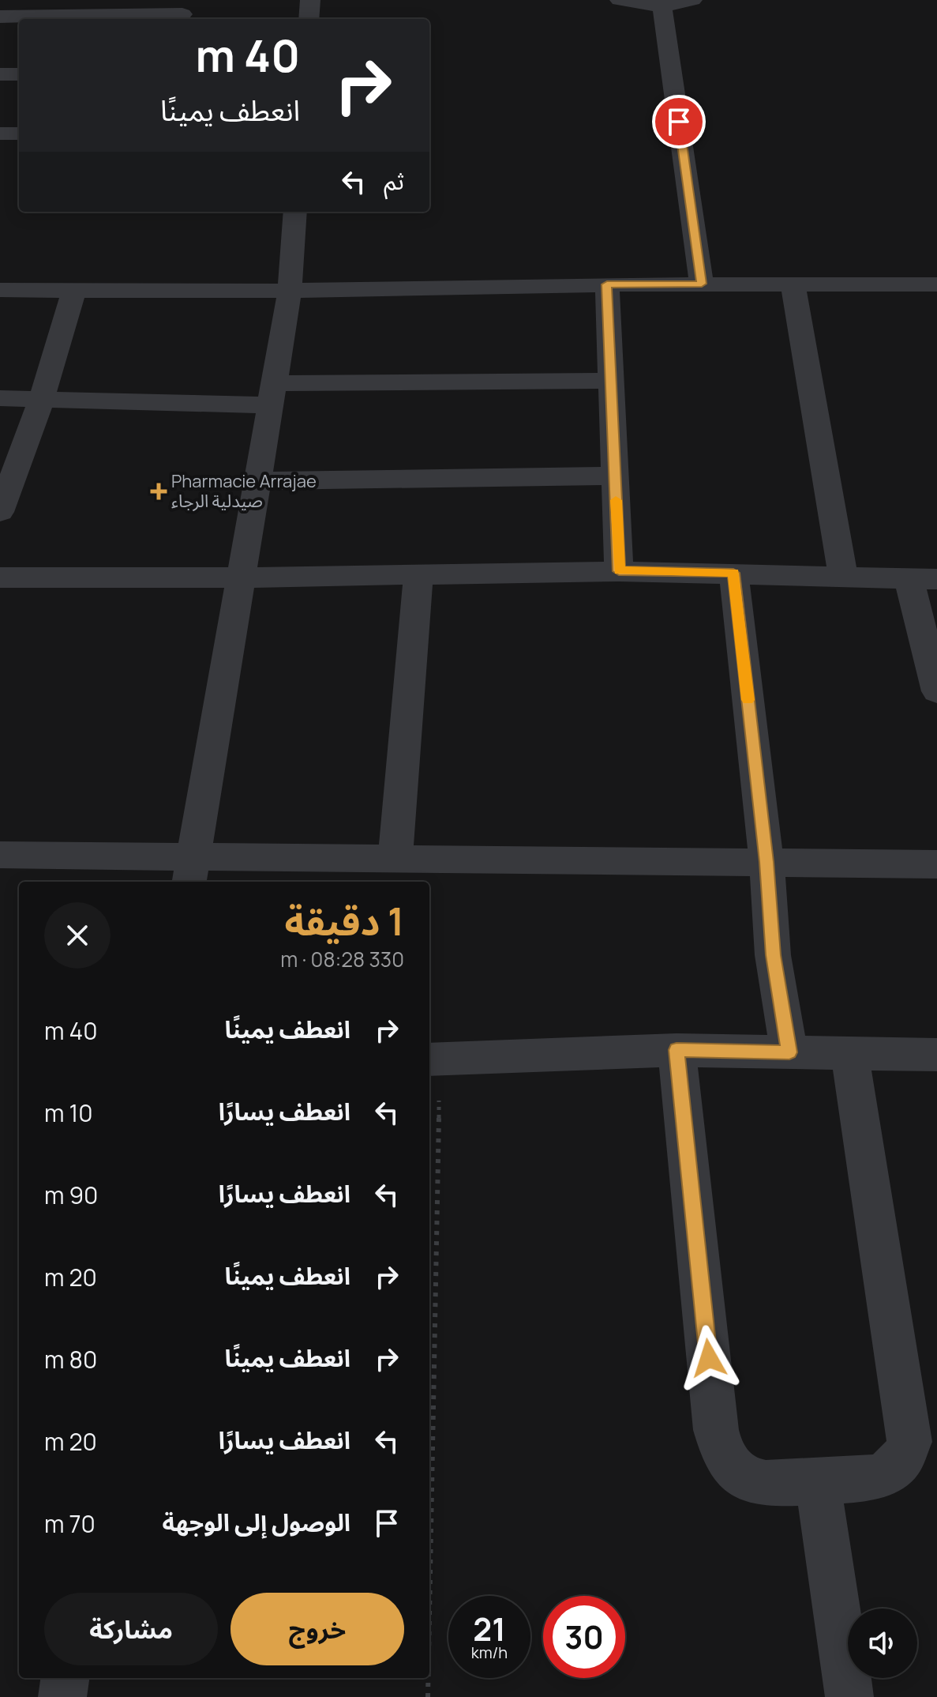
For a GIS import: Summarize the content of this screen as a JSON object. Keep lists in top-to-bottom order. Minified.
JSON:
{"places":{"health":["Pharmacie Arrajae صيدلية الرجاء"]},"page":{"turn":["40 m","انعطف يمينًا"],"then":"ثم","heading":["1 دقيقة","330 m · 08:28"],"list":[{"name":"انعطف يمينًا","value":"40 m"},{"name":"انعطف يسارًا","value":"10 m"},{"name":"انعطف يسارًا","value":"90 m"},{"name":"انعطف يمينًا","value":"20 m"},{"name":"انعطف يمينًا","value":"80 m"},{"name":"انعطف يسارًا","value":"20 m"},{"name":"الوصول إلى الوجهة","value":"70 m"}],"buttons":["خروج","مشاركة"],"speed":"21 km/h","limit":"30"}}
